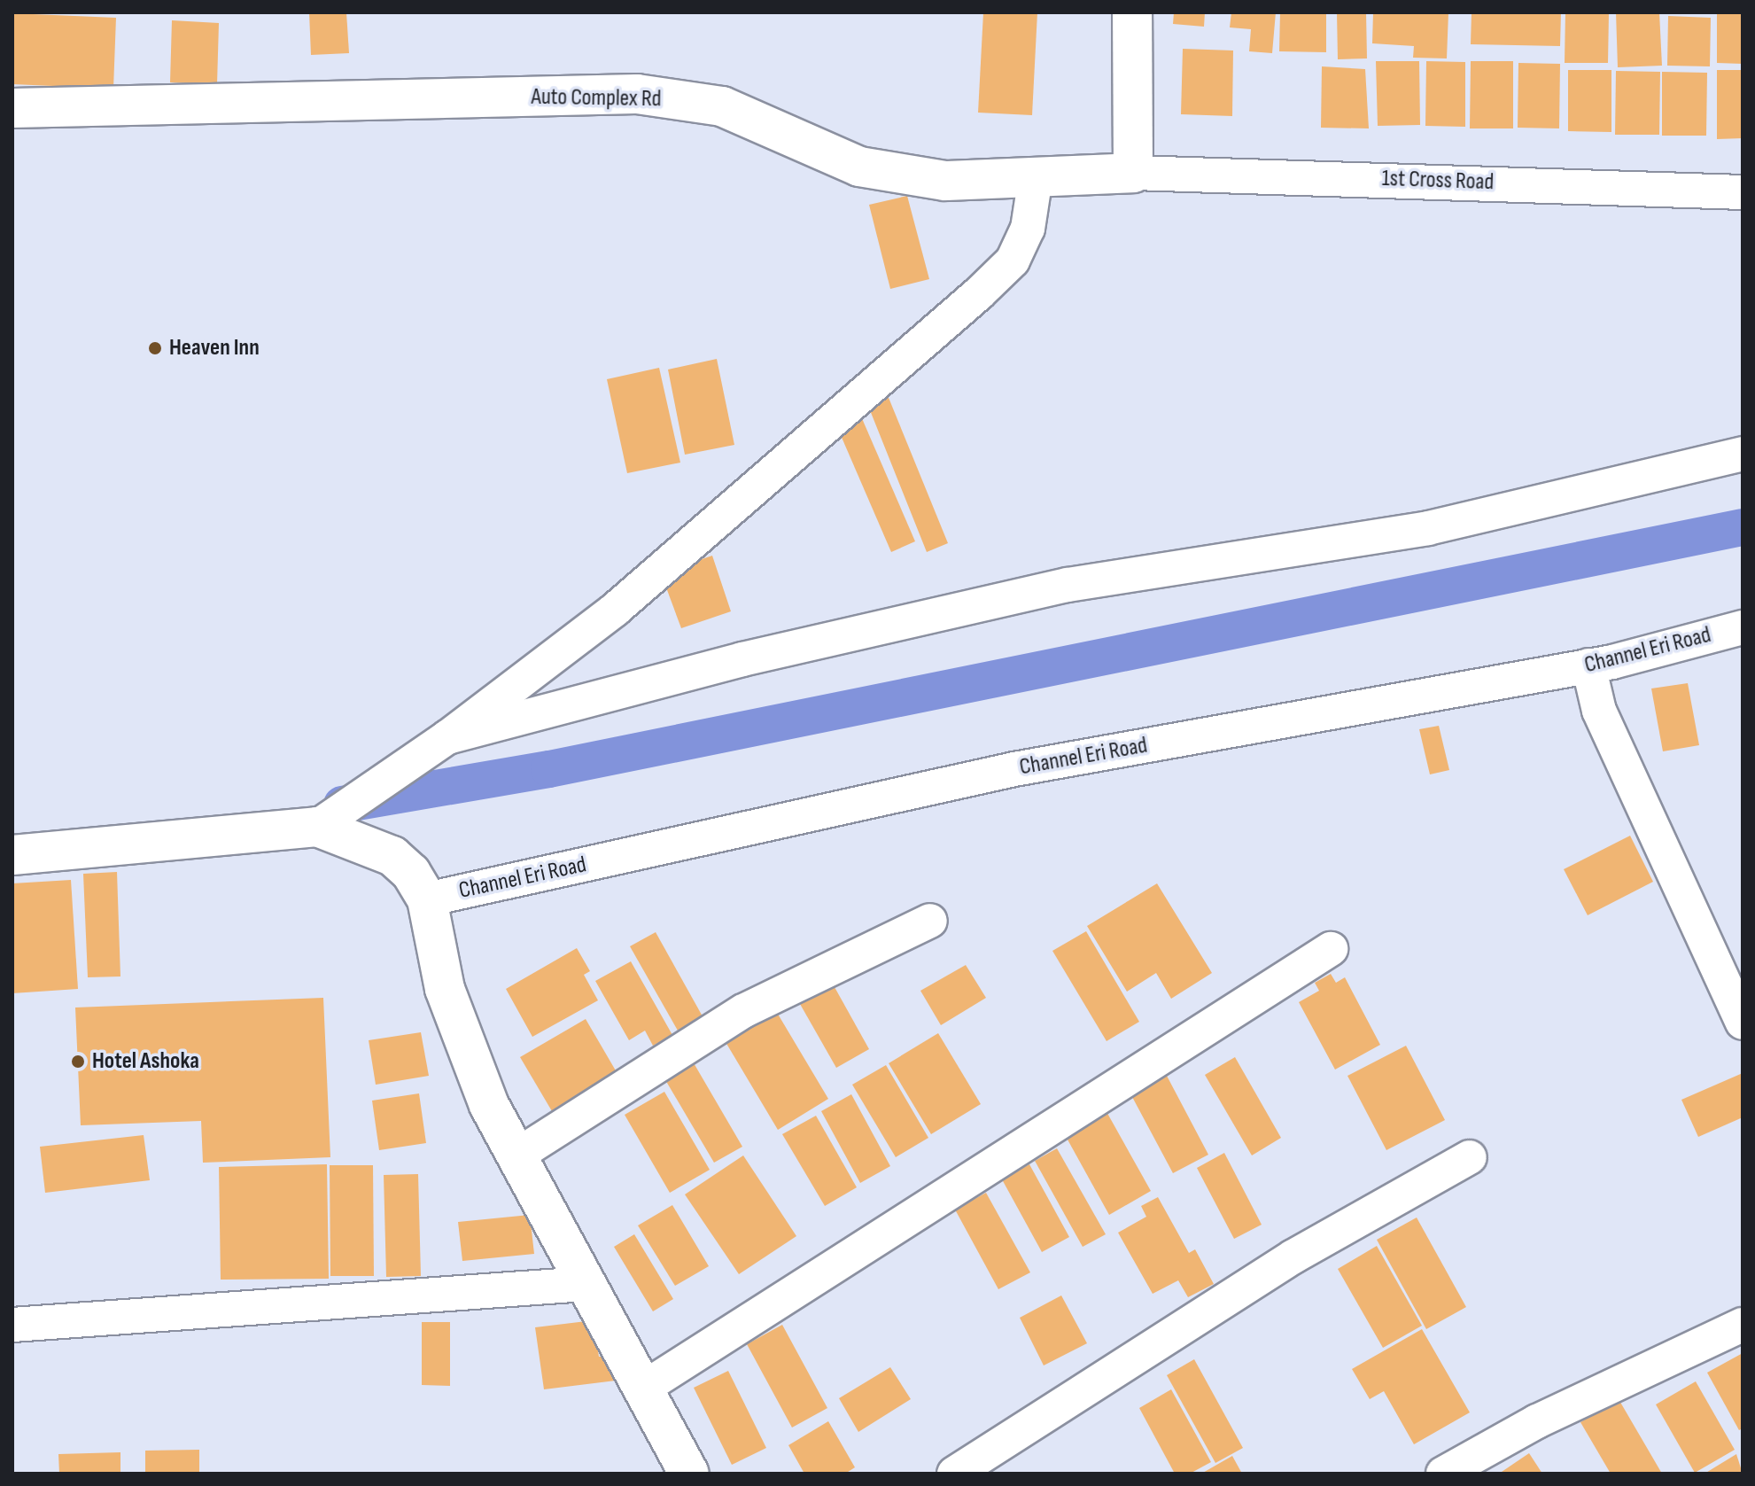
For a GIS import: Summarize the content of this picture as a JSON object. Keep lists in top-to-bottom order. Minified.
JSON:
{"streets":{"street":["Auto Complex Rd","1st Cross Road","Channel Eri Road"]},"crossings":[["Auto Complex Rd","1st Cross Road"]],"places":["Heaven Inn","Hotel Ashoka"]}
